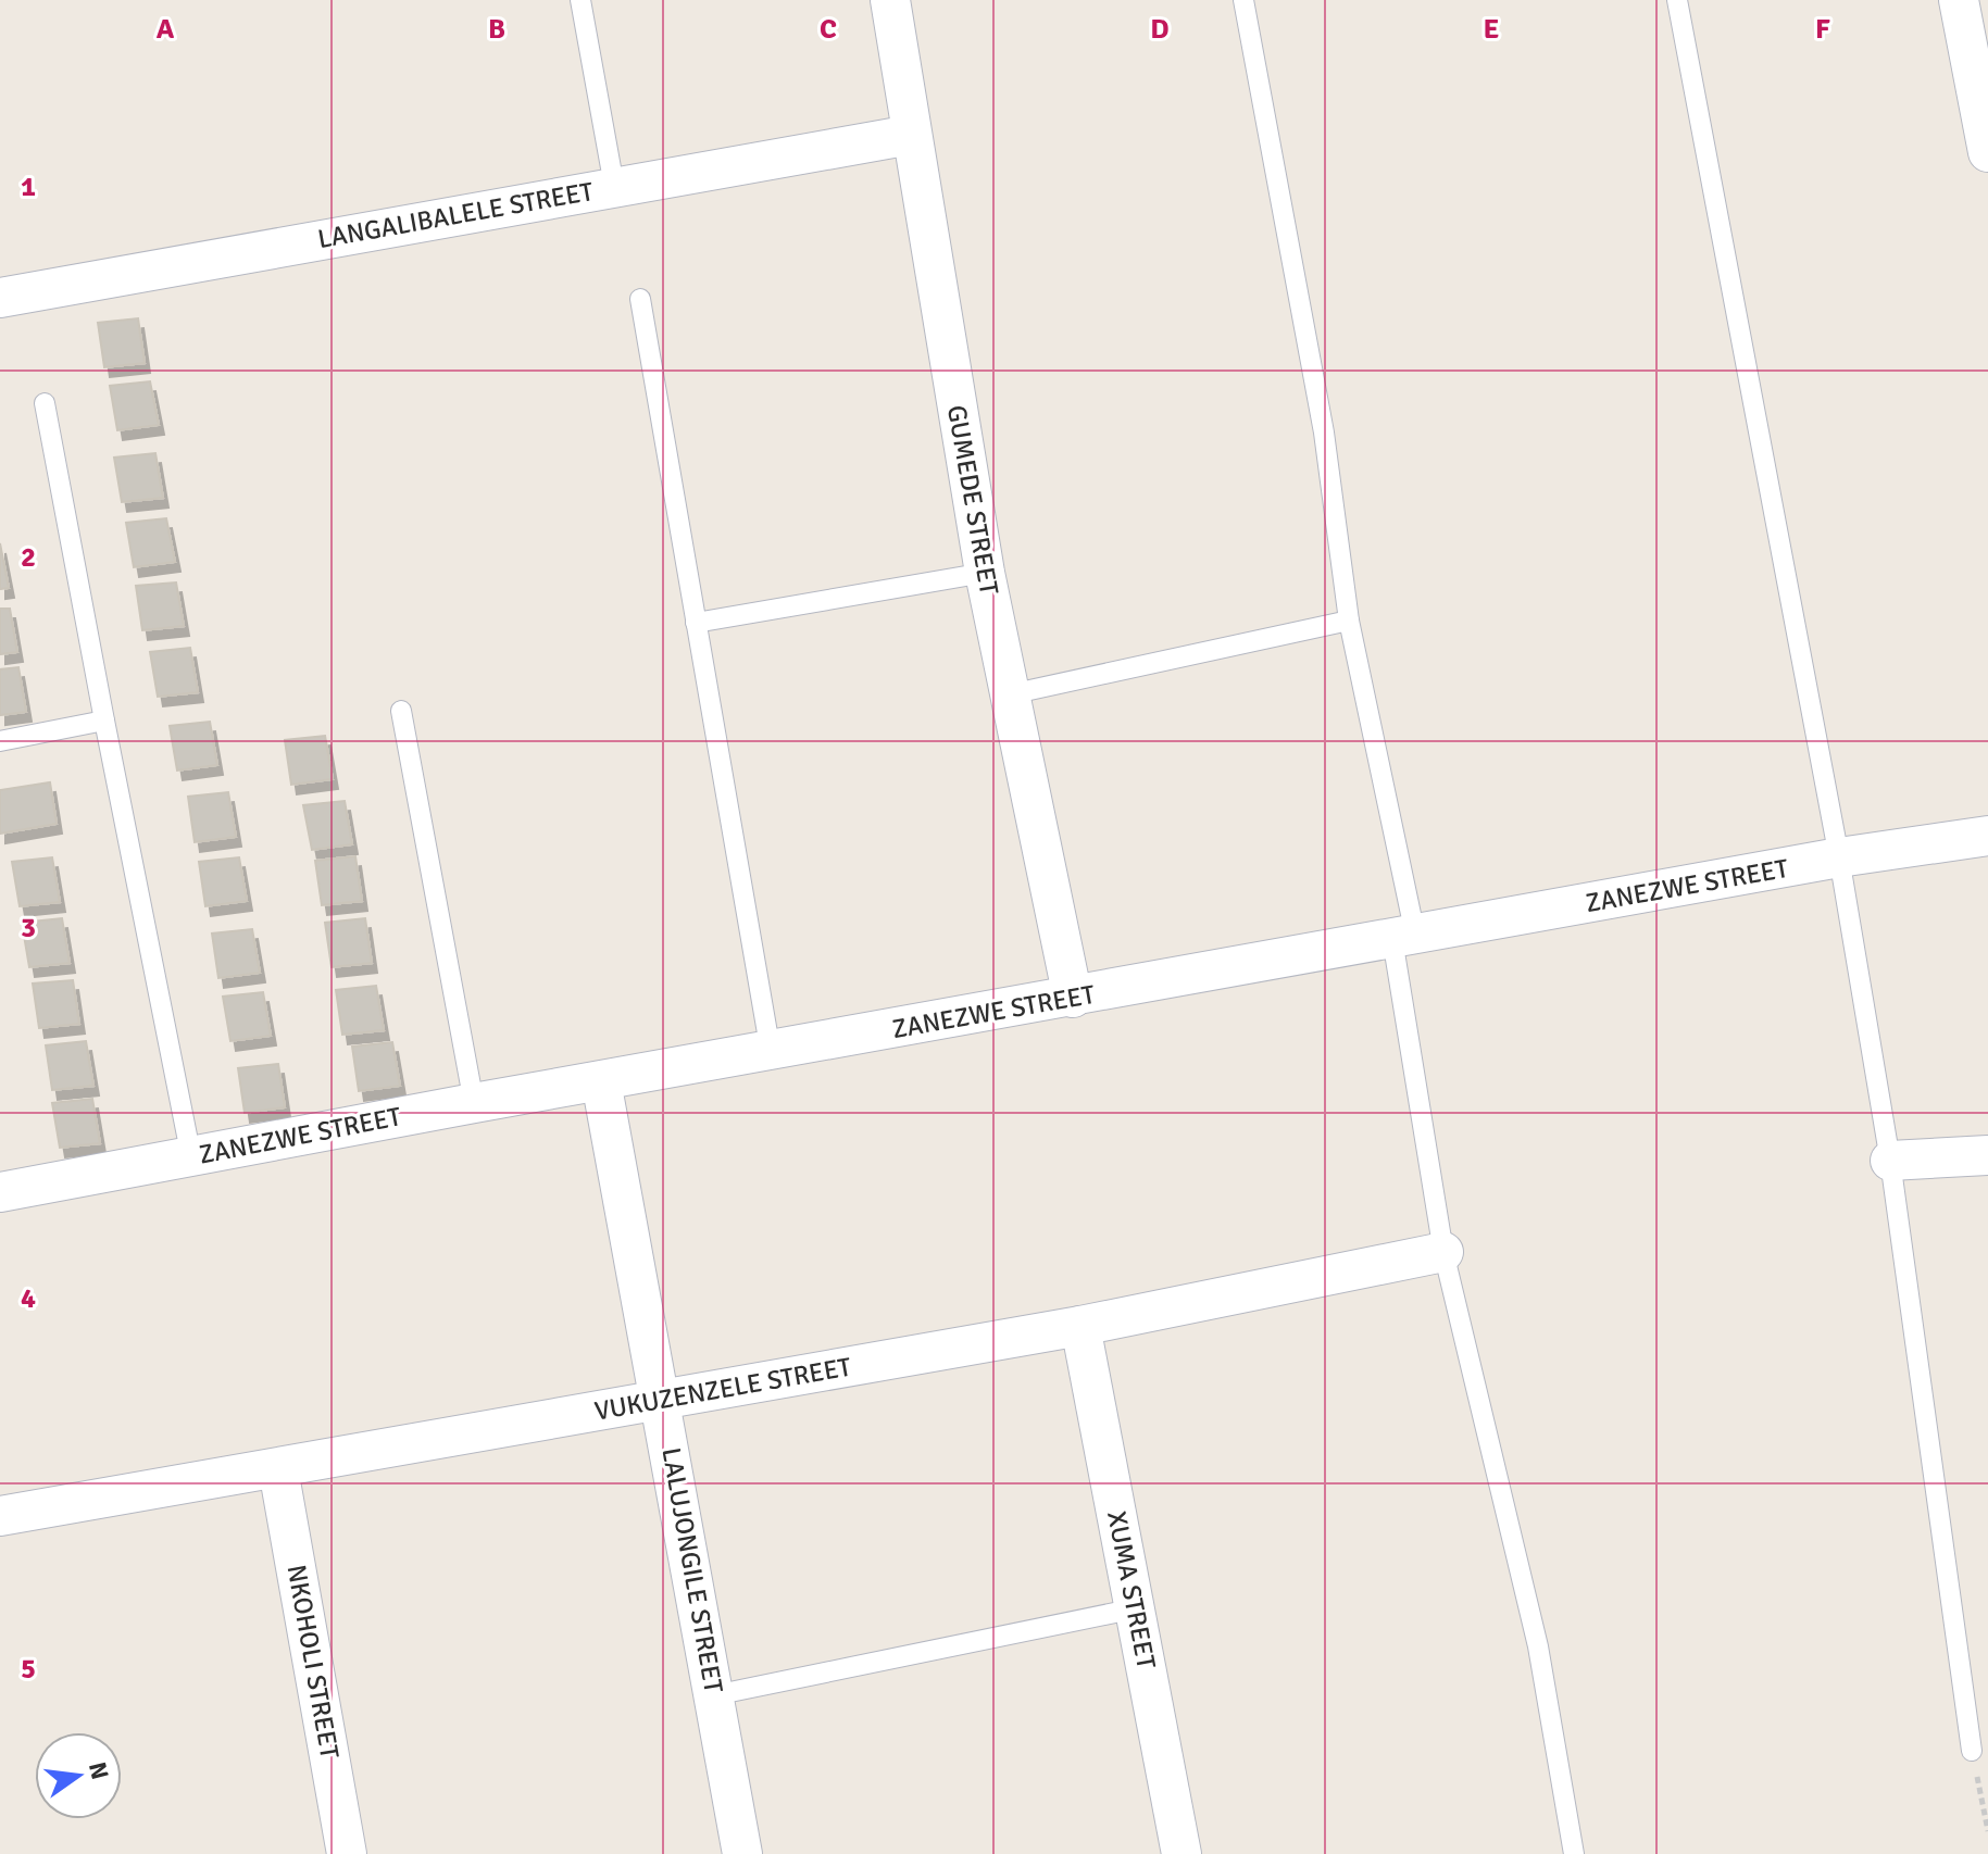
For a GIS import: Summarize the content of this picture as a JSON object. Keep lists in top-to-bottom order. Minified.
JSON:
{"streets":{"street":["LANGALIBALELE STREET","GUMEDE STREET","ZANEZWE STREET","VUKUZENZELE STREET","LALUJONGILE STREET","XUMA STREET","NKOHOLI STREET"]},"crossings":[["LANGALIBALELE STREET","GUMEDE STREET"],["GUMEDE STREET","ZANEZWE STREET"],["ZANEZWE STREET","LALUJONGILE STREET"],["VUKUZENZELE STREET","LALUJONGILE STREET"],["VUKUZENZELE STREET","XUMA STREET"],["VUKUZENZELE STREET","NKOHOLI STREET"]],"north":"right","grid":{"columns":["A","B","C","D","E","F"],"rows":["1","2","3","4","5"]}}
